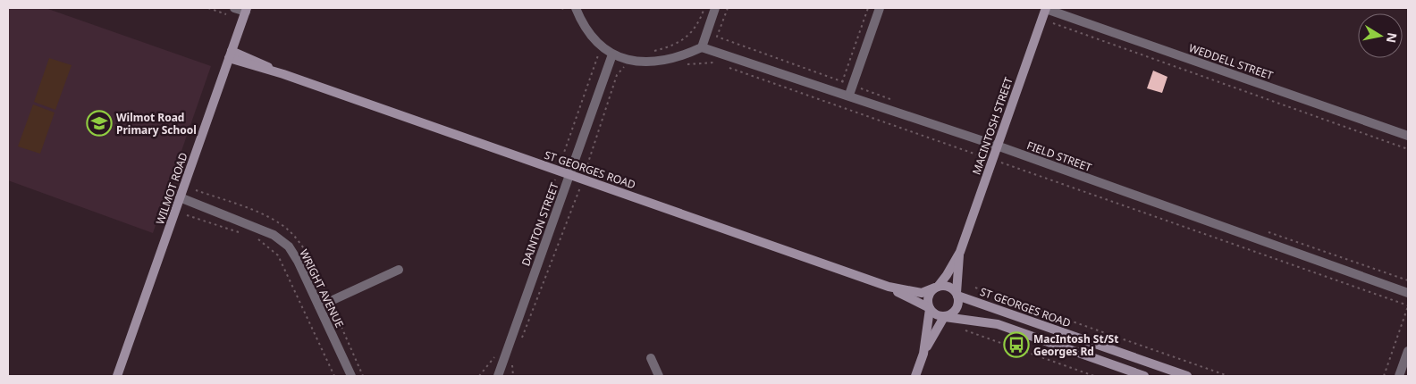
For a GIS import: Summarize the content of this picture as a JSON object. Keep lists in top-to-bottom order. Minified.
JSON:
{"streets":{"street":["WEDDELL STREET","MACINTOSH STREET","FIELD STREET","ST GEORGES ROAD","WILMOT ROAD","DAINTON STREET","WRIGHT AVENUE"]},"crossings":[["WEDDELL STREET","MACINTOSH STREET"],["MACINTOSH STREET","FIELD STREET"],["MACINTOSH STREET","ST GEORGES ROAD"],["ST GEORGES ROAD","WILMOT ROAD"],["ST GEORGES ROAD","DAINTON STREET"],["WILMOT ROAD","WRIGHT AVENUE"]],"places":{"school or university":["Wilmot Road Primary School"],"bus stop":["MacIntosh St/St Georges Rd"]},"north":"right"}
